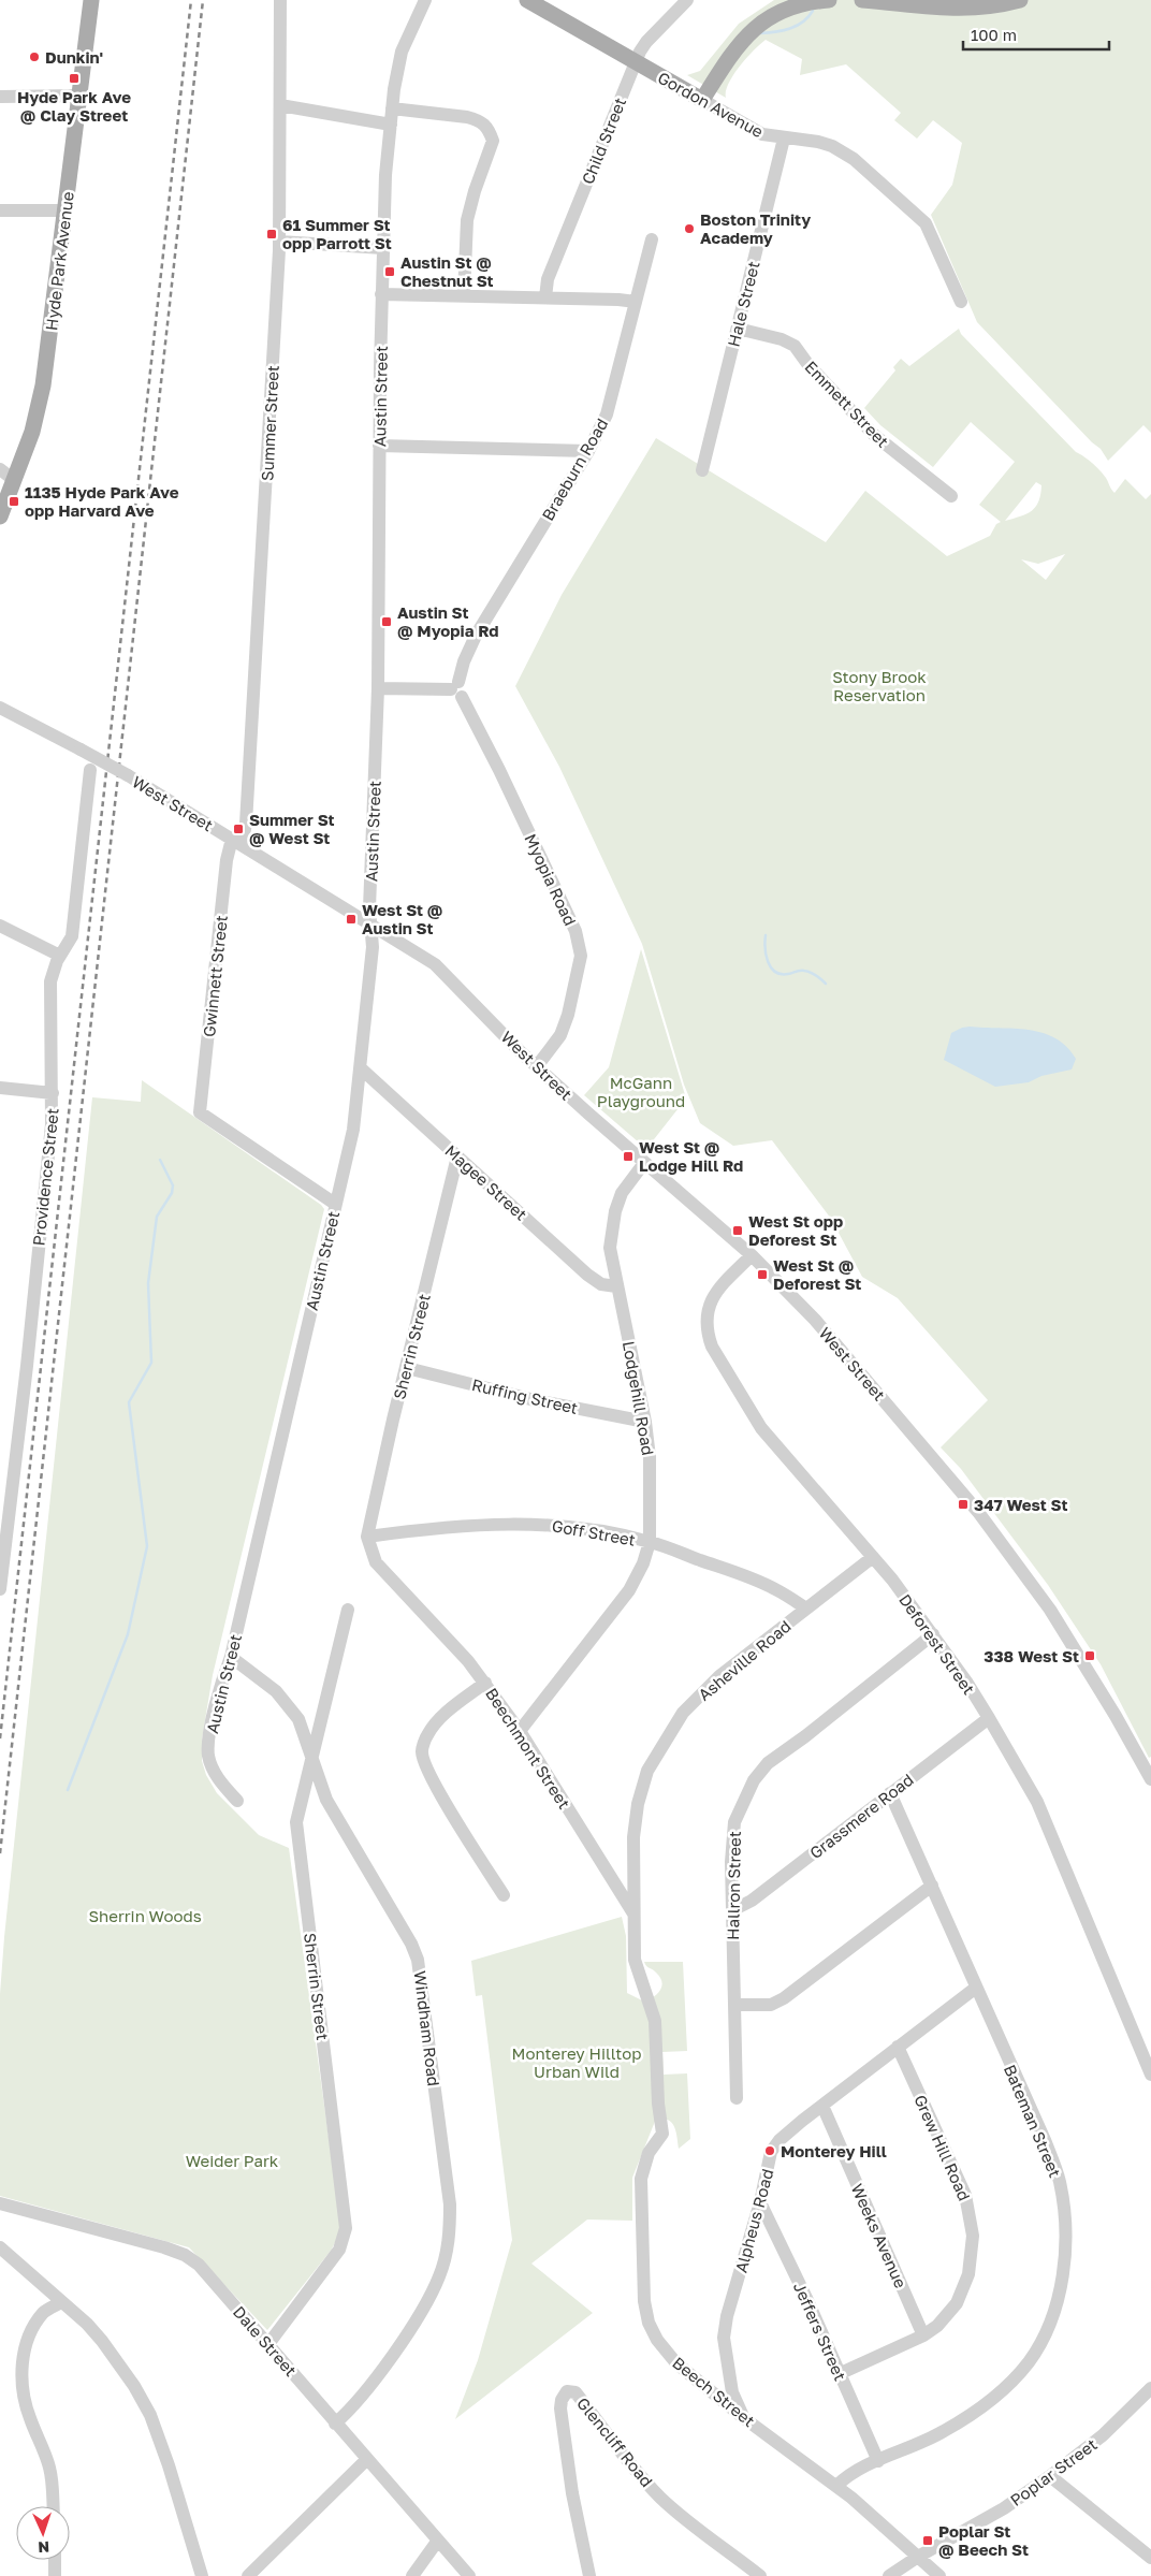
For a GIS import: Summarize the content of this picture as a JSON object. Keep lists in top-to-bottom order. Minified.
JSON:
{"streets":{"main road":["Gordon Avenue","Hyde Park Avenue"],"street":["Child Street","Hale Street","Austin Street","Emmett Street","Summer Street","Braeburn Road","West Street","Myopia Road","Gwinnett Street","Providence Street","Magee Street","Sherrin Street","Ruffing Street","Lodgehill Road","Goff Street","Deforest Street","Asheville Road","Beechmont Street","Grassmere Road","Hallron Street","Windham Road","Bateman Street","Grew Hill Road","Alpheus Road","Weeks Avenue","Jeffers Street","Dale Street","Beech Street","Glencliff Road","Poplar Street"]},"crossings":[["Gordon Avenue","Child Street"],["Gordon Avenue","Hale Street"],["Hale Street","Emmett Street"],["Austin Street","West Street"],["Austin Street","Gwinnett Street"],["Austin Street","Magee Street"],["Austin Street","Windham Road"],["Summer Street","West Street"],["Summer Street","Gwinnett Street"],["Braeburn Road","Myopia Road"],["West Street","Myopia Road"],["West Street","Gwinnett Street"],["West Street","Lodgehill Road"],["West Street","Deforest Street"],["Magee Street","Sherrin Street"],["Magee Street","Lodgehill Road"],["Sherrin Street","Ruffing Street"],["Sherrin Street","Goff Street"],["Sherrin Street","Beechmont Street"],["Sherrin Street","Windham Road"],["Sherrin Street","Dale Street"],["Ruffing Street","Lodgehill Road"],["Lodgehill Road","Goff Street"],["Lodgehill Road","Beechmont Street"],["Goff Street","Asheville Road"],["Goff Street","Beechmont Street"],["Deforest Street","Asheville Road"],["Deforest Street","Grassmere Road"],["Deforest Street","Hallron Street"],["Asheville Road","Beechmont Street"],["Asheville Road","Beech Street"],["Beechmont Street","Beech Street"],["Grassmere Road","Hallron Street"],["Grassmere Road","Bateman Street"],["Windham Road","Dale Street"],["Bateman Street","Alpheus Road"],["Bateman Street","Jeffers Street"],["Bateman Street","Beech Street"],["Grew Hill Road","Alpheus Road"],["Grew Hill Road","Weeks Avenue"],["Grew Hill Road","Jeffers Street"],["Alpheus Road","Weeks Avenue"],["Alpheus Road","Jeffers Street"],["Alpheus Road","Beech Street"],["Beech Street","Poplar Street"]],"parks":["Stony Brook Reservation","McGann Playground","Sherrin Woods","Monterey Hilltop Urban Wild","Weider Park"],"places":{"other":["Dunkin'","Boston Trinity Academy","Monterey Hill"],"transit":["Hyde Park Ave @ Clay Street","61 Summer St opp Parrott St","Austin St @ Chestnut St","1135 Hyde Park Ave opp Harvard Ave","Austin St @ Myopia Rd","Summer St @ West St","West St @ Austin St","West St @ Lodge Hill Rd","West St opp Deforest St","West St @ Deforest St","347 West St","338 West St","Poplar St @ Beech St"]},"scale_bar":"100 m","north":"bottom"}
